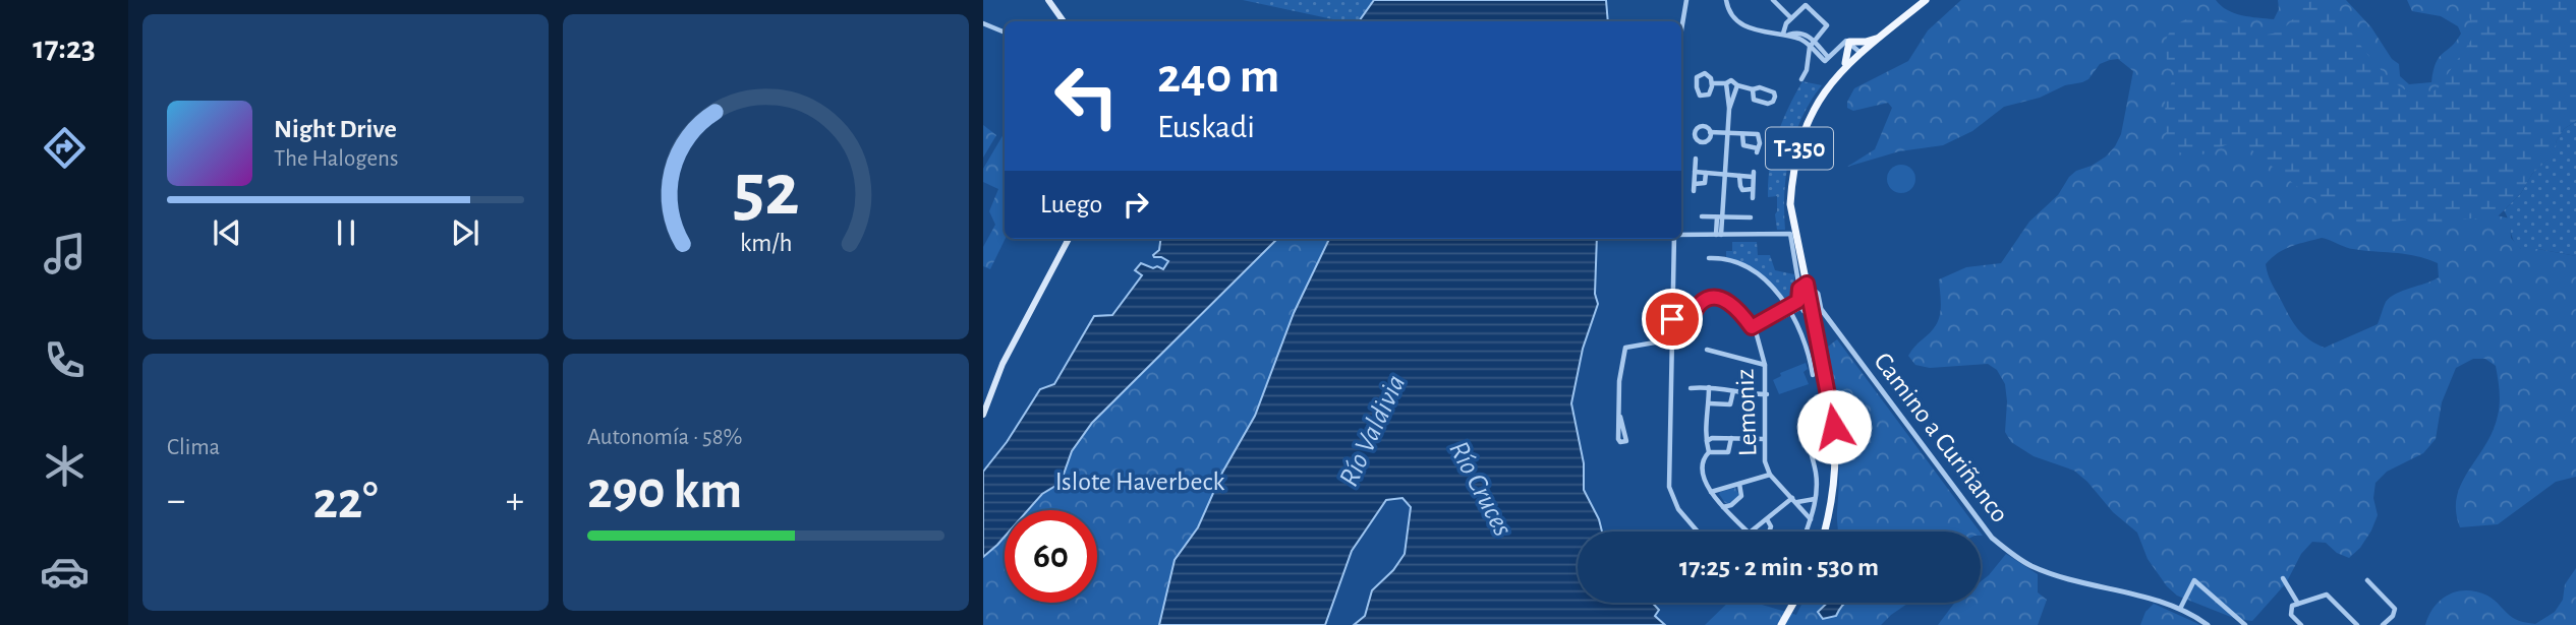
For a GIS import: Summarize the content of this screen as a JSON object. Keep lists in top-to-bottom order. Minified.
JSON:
{"streets":{"main road":["T-350"],"street":["Lemoniz","Camino a Curiñanco"]},"crossings":[["T-350","Camino a Curiñanco"]],"water":["Río Valdivia","Río Cruces"],"parks":["Islote Haverbeck"],"page":{"tabs":"17:23","turn":["240 m","Euskadi"],"song":["Night Drive","The Halogens"],"then":"Luego","tile":["Clima",["Autonomía · 58%","290 km"]],"heat":["−","22°","+"],"limit":"60","trip":"17:25 · 2 min · 530 m","gauge":["52","km/h"]}}
